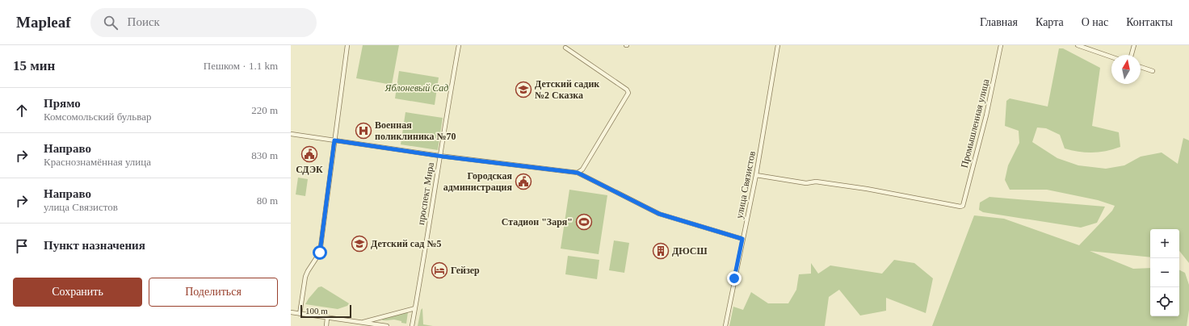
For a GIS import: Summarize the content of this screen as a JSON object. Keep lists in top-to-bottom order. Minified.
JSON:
{"streets":{"street":["Промышленная улица","улица Связистов","проспект Мира"]},"crossings":[["Промышленная улица","улица Связистов"]],"parks":["Яблоневый Сад"],"places":{"school or university":["Детский садик №2 Сказка","Детский сад №5"],"hospital":["Военная поликлиника №70"],"public building":["СДЭК","Городская администрация"],"sports":["Стадион \"Заря\""],"building":["ДЮСШ"],"hotel":["Гейзер"]},"scale_bar":"100 m","north":"top","page":{"header":"Mapleaf","search":"Поиск","nav":["Главная","Карта","О нас","Контакты"],"heading":["15 мин","Пешком · 1.1 km"],"list":[["Прямо","Комсомольский бульвар","220 m"],["Направо","Краснознамённая улица","830 m"],["Направо","улица Связистов","80 m"],"Пункт назначения"],"map_buttons":["+","−"],"buttons":["Сохранить","Поделиться"],"scale":"100 m"}}
